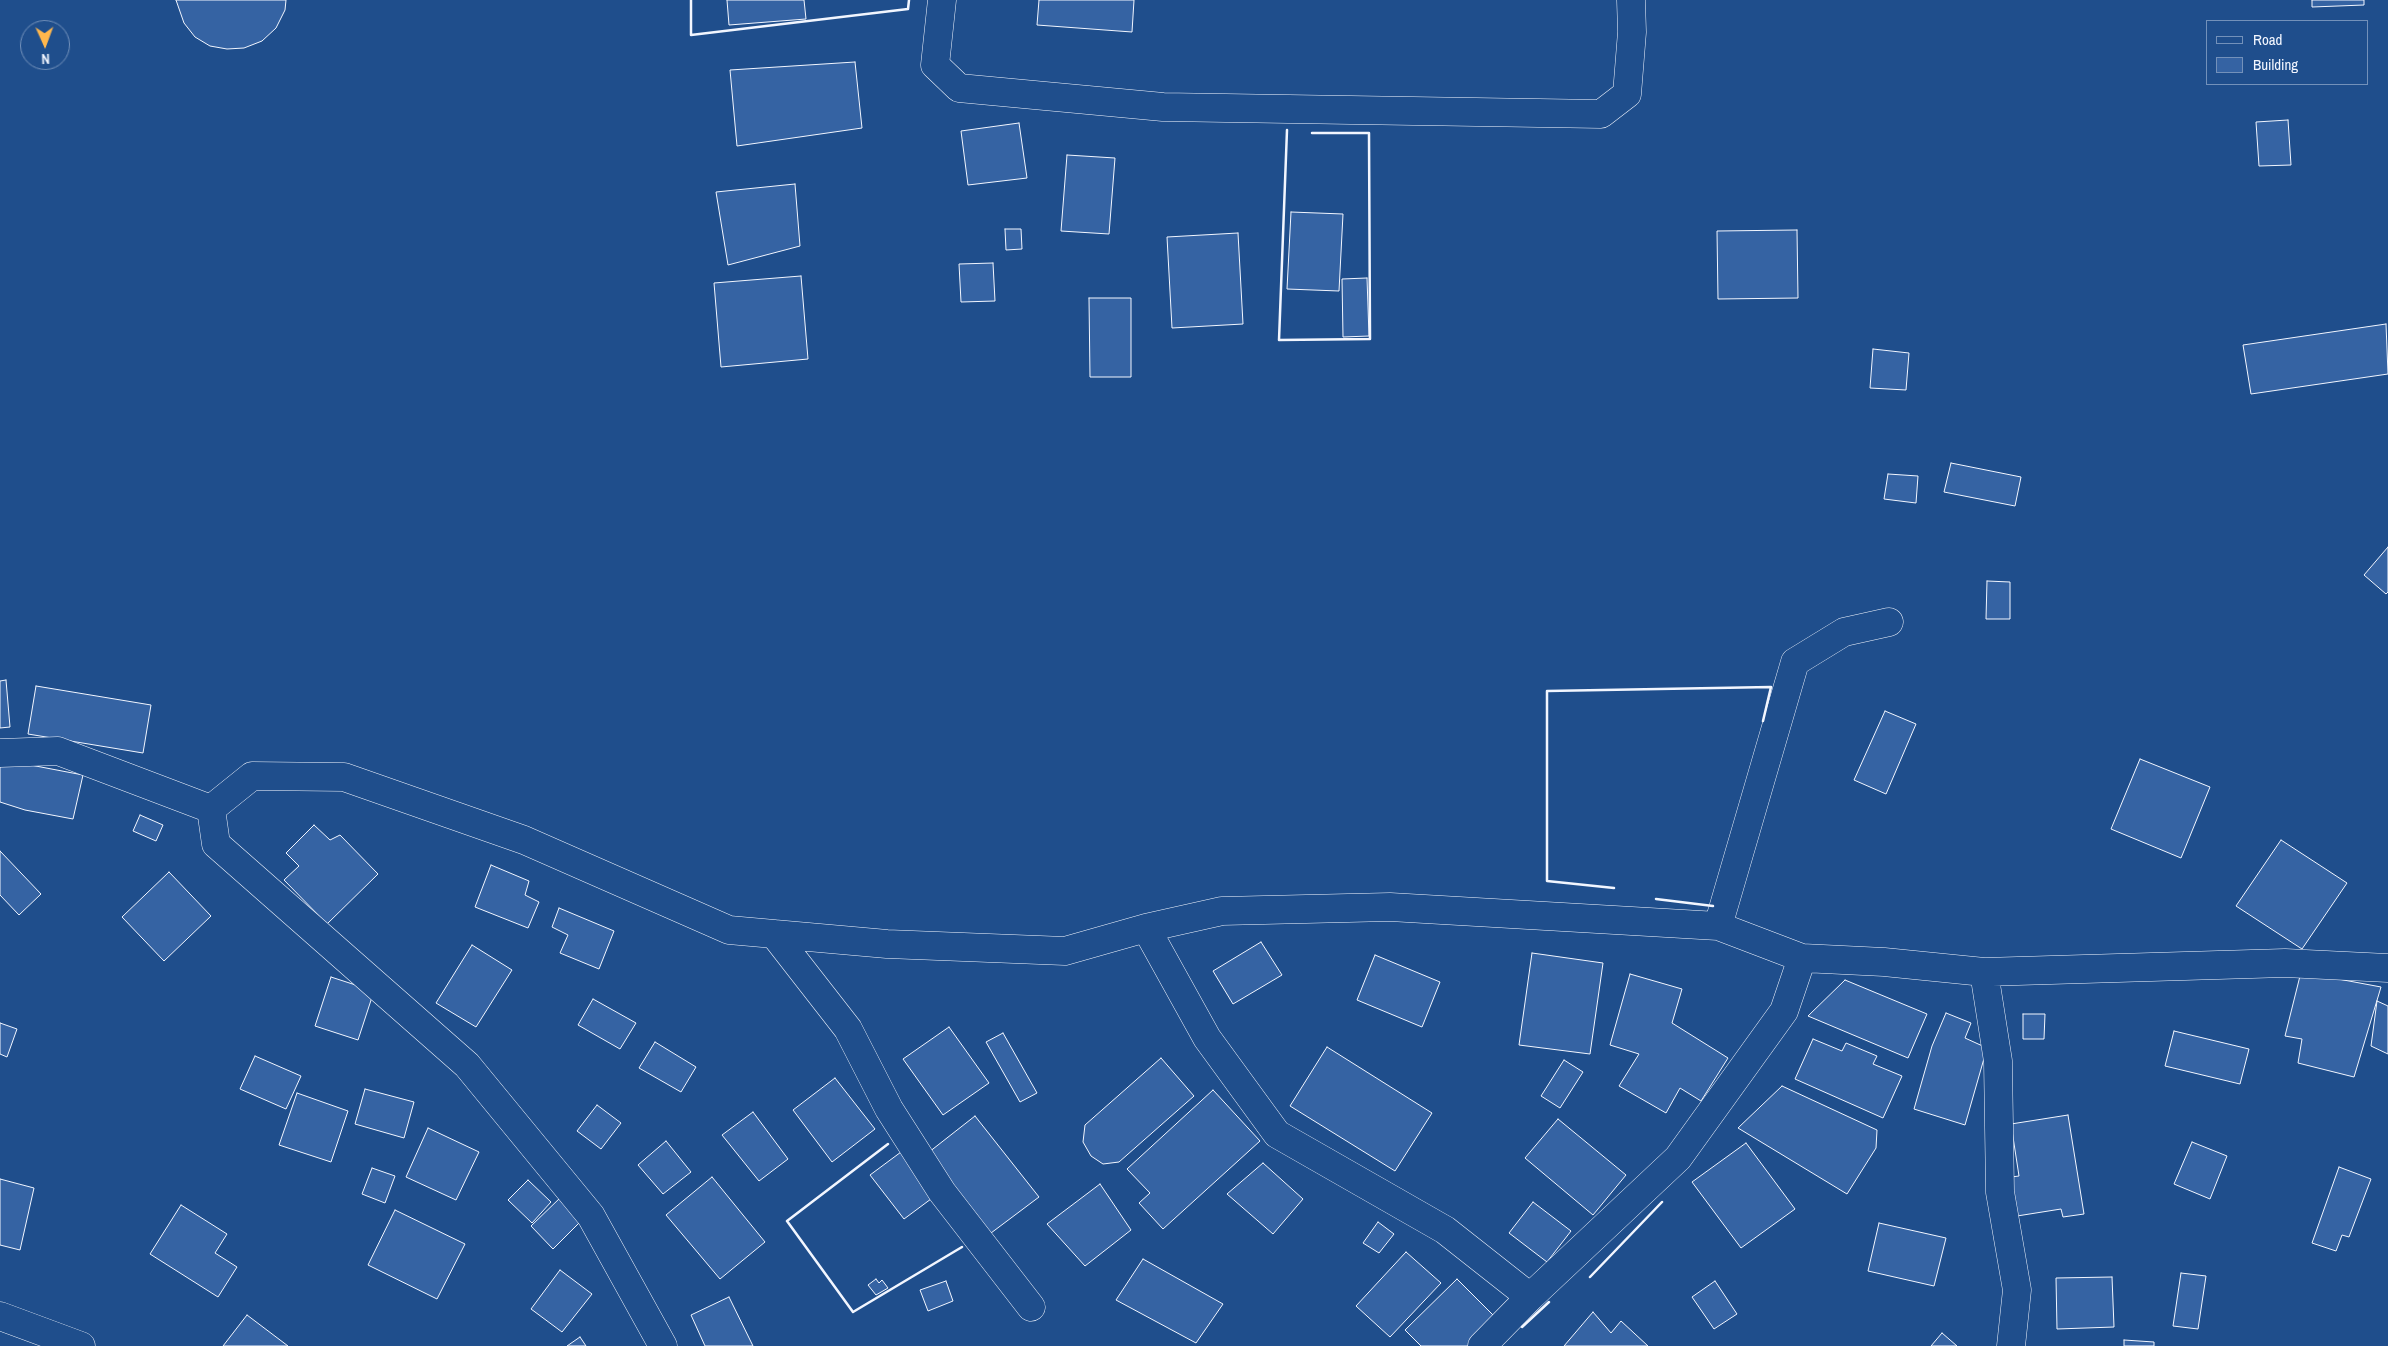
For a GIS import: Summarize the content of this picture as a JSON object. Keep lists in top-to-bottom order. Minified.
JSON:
{"legend":["Road","Building"],"north":"bottom"}
